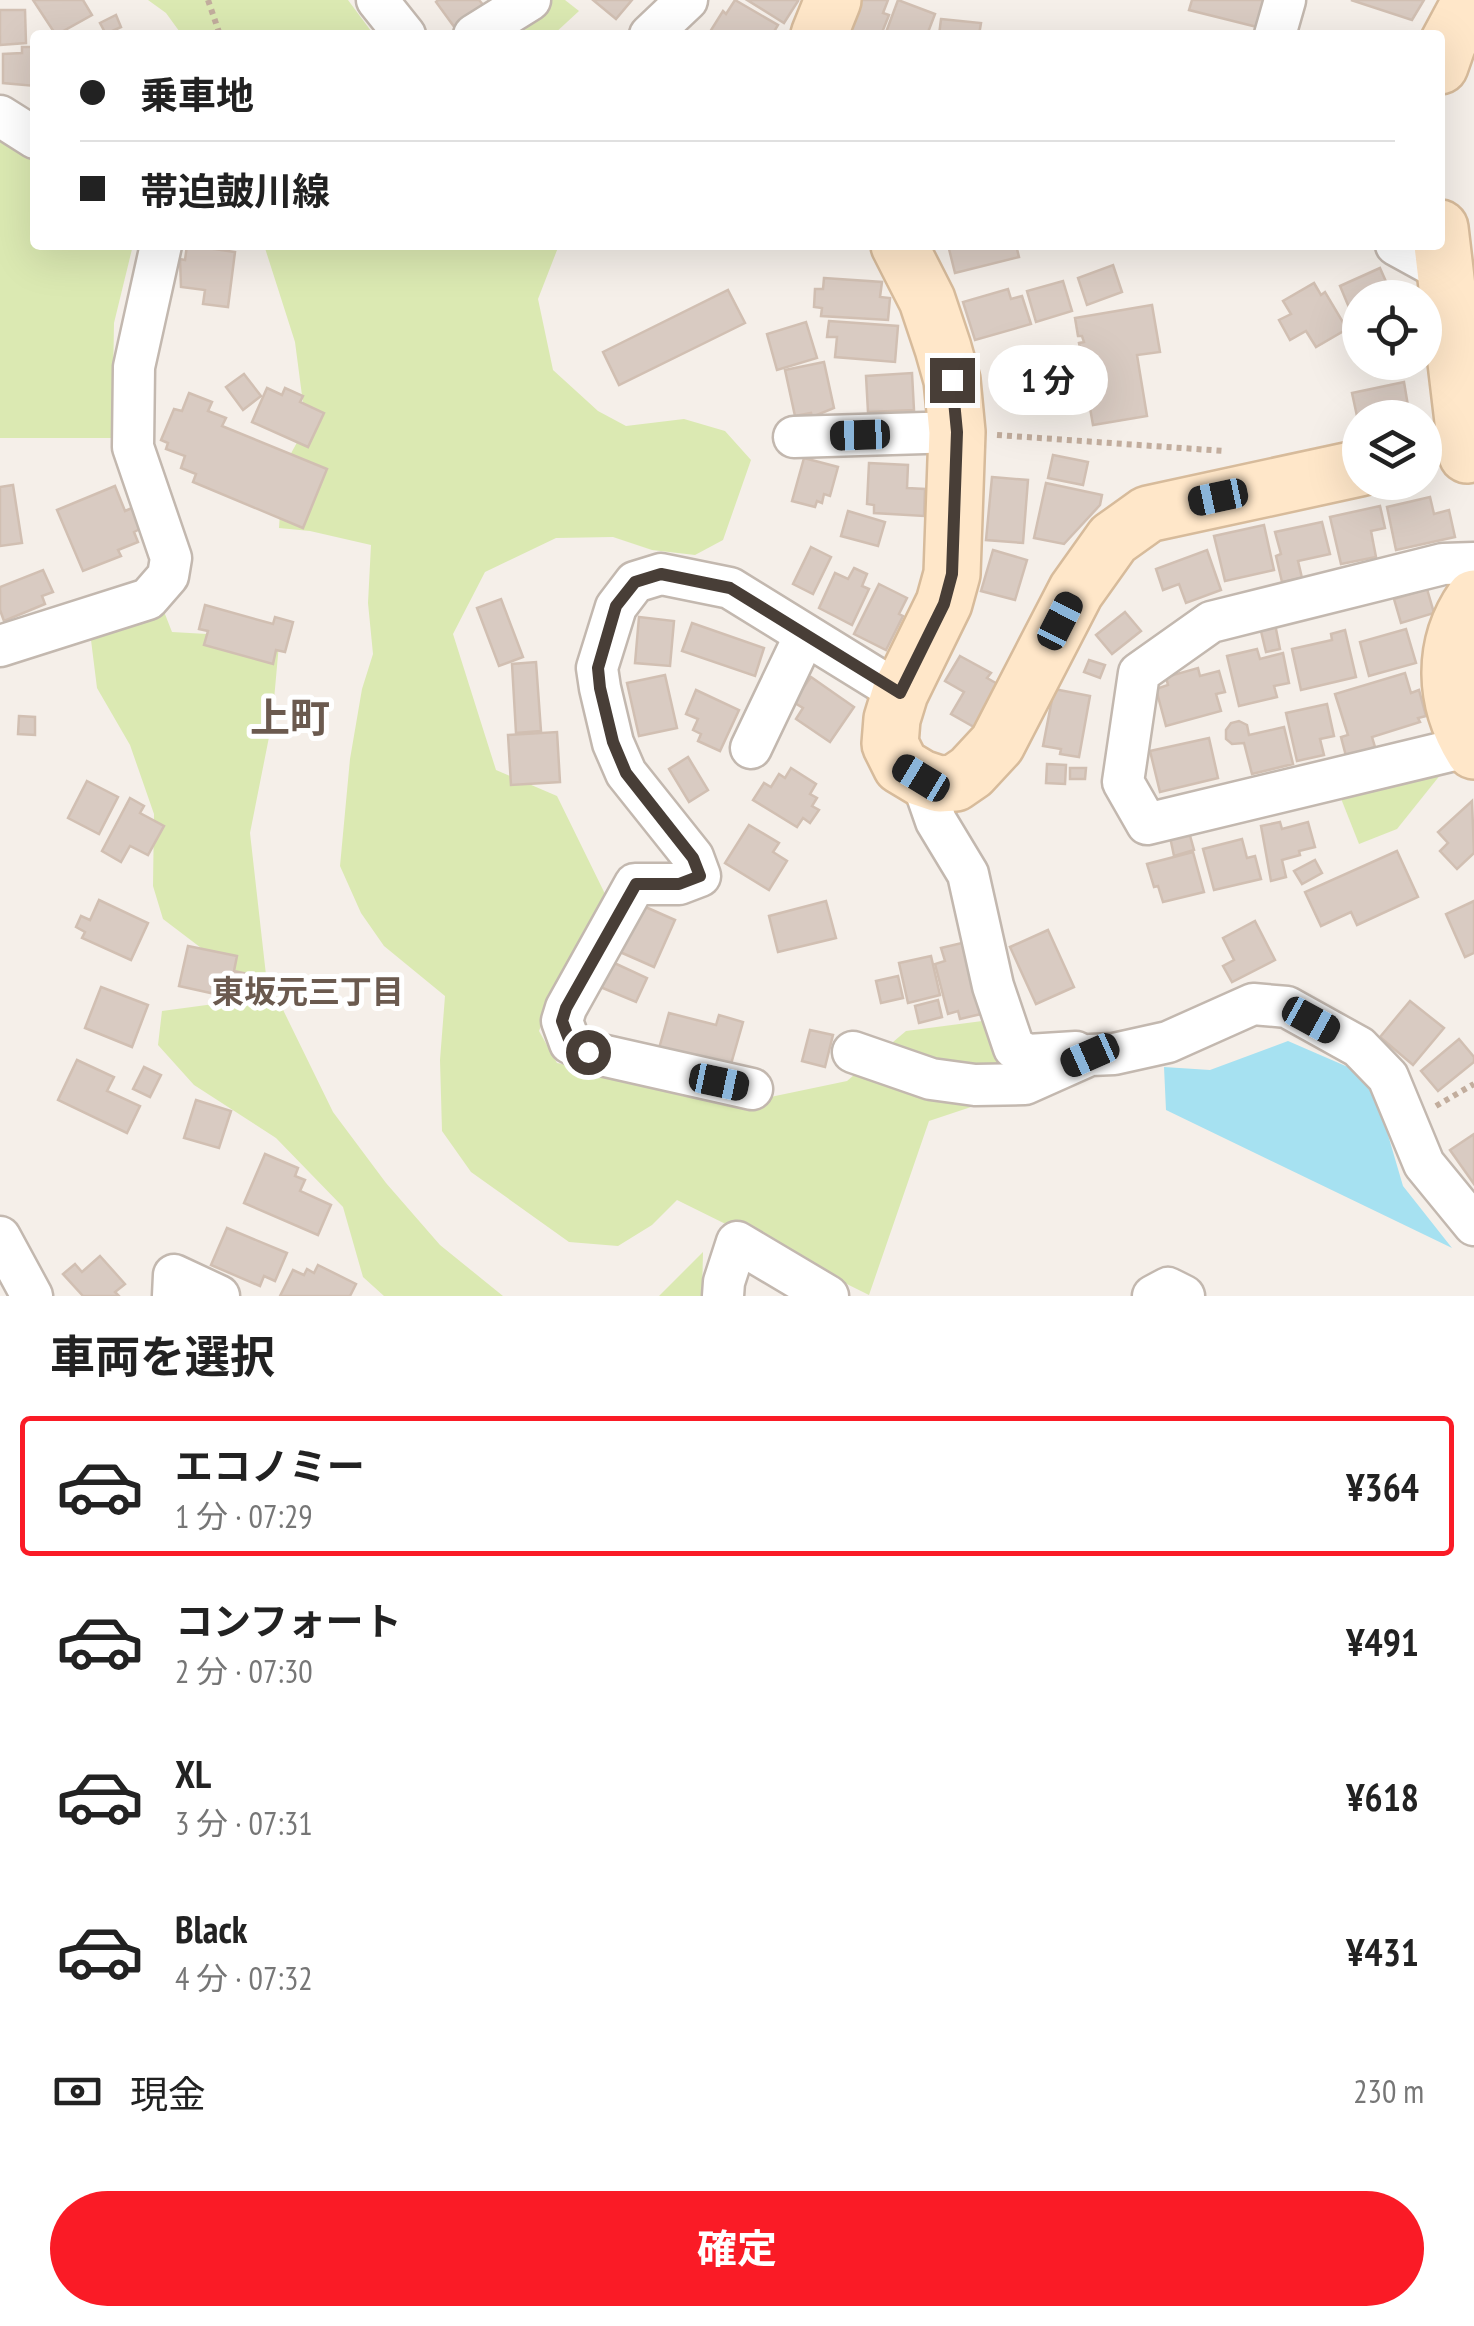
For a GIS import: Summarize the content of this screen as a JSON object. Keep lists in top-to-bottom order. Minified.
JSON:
{"districts":["上町","東坂元三丁目"],"page":{"banner":["乗車地","帯迫皷川線"],"bubble":"1 分","heading":"車両を選択","list":[{"name":"エコノミー","note":"1 分 · 07:29","value":"¥364"},{"name":"コンフォート","note":"2 分 · 07:30","value":"¥491"},{"name":"XL","note":"3 分 · 07:31","value":"¥618"},{"name":"Black","note":"4 分 · 07:32","value":"¥431"}],"pay":["現金","230 m"],"buttons":"確定"}}
